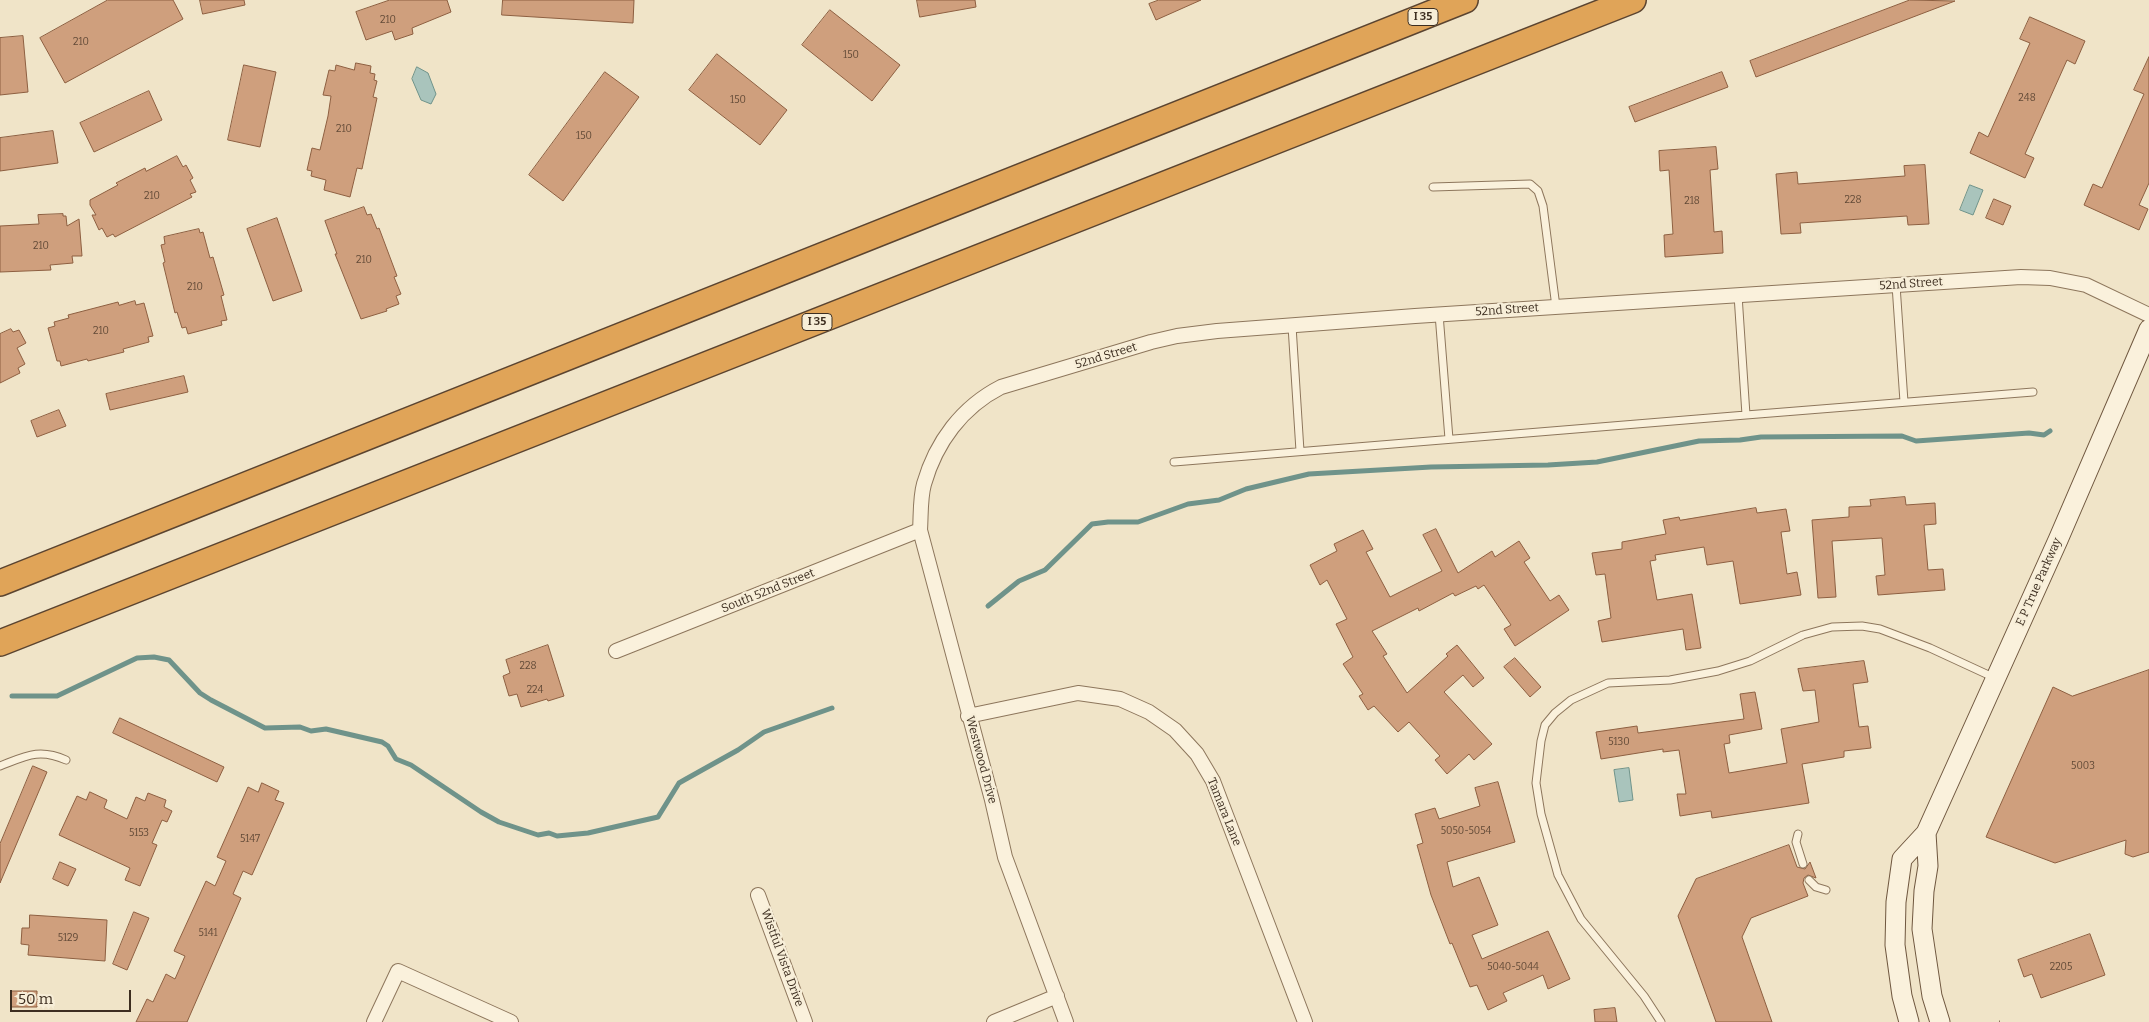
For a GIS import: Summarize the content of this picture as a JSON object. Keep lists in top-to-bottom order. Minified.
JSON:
{"streets":{"highway":["I 35"],"main road":["E P True Parkway"],"street":["52nd Street","South 52nd Street","Westwood Drive","Tamara Lane","Wistful Vista Drive"]},"crossings":[["52nd Street","Westwood Drive"],["South 52nd Street","Westwood Drive"],["Westwood Drive","Tamara Lane"]],"house_numbers":["210","210","150","248","150","210","150","210","228","218","210","210","210","210","228","224","5130","5003","5050-5054","5153","5147","5141","5129","5040-5044","2205"],"scale_bar":"50 m"}
